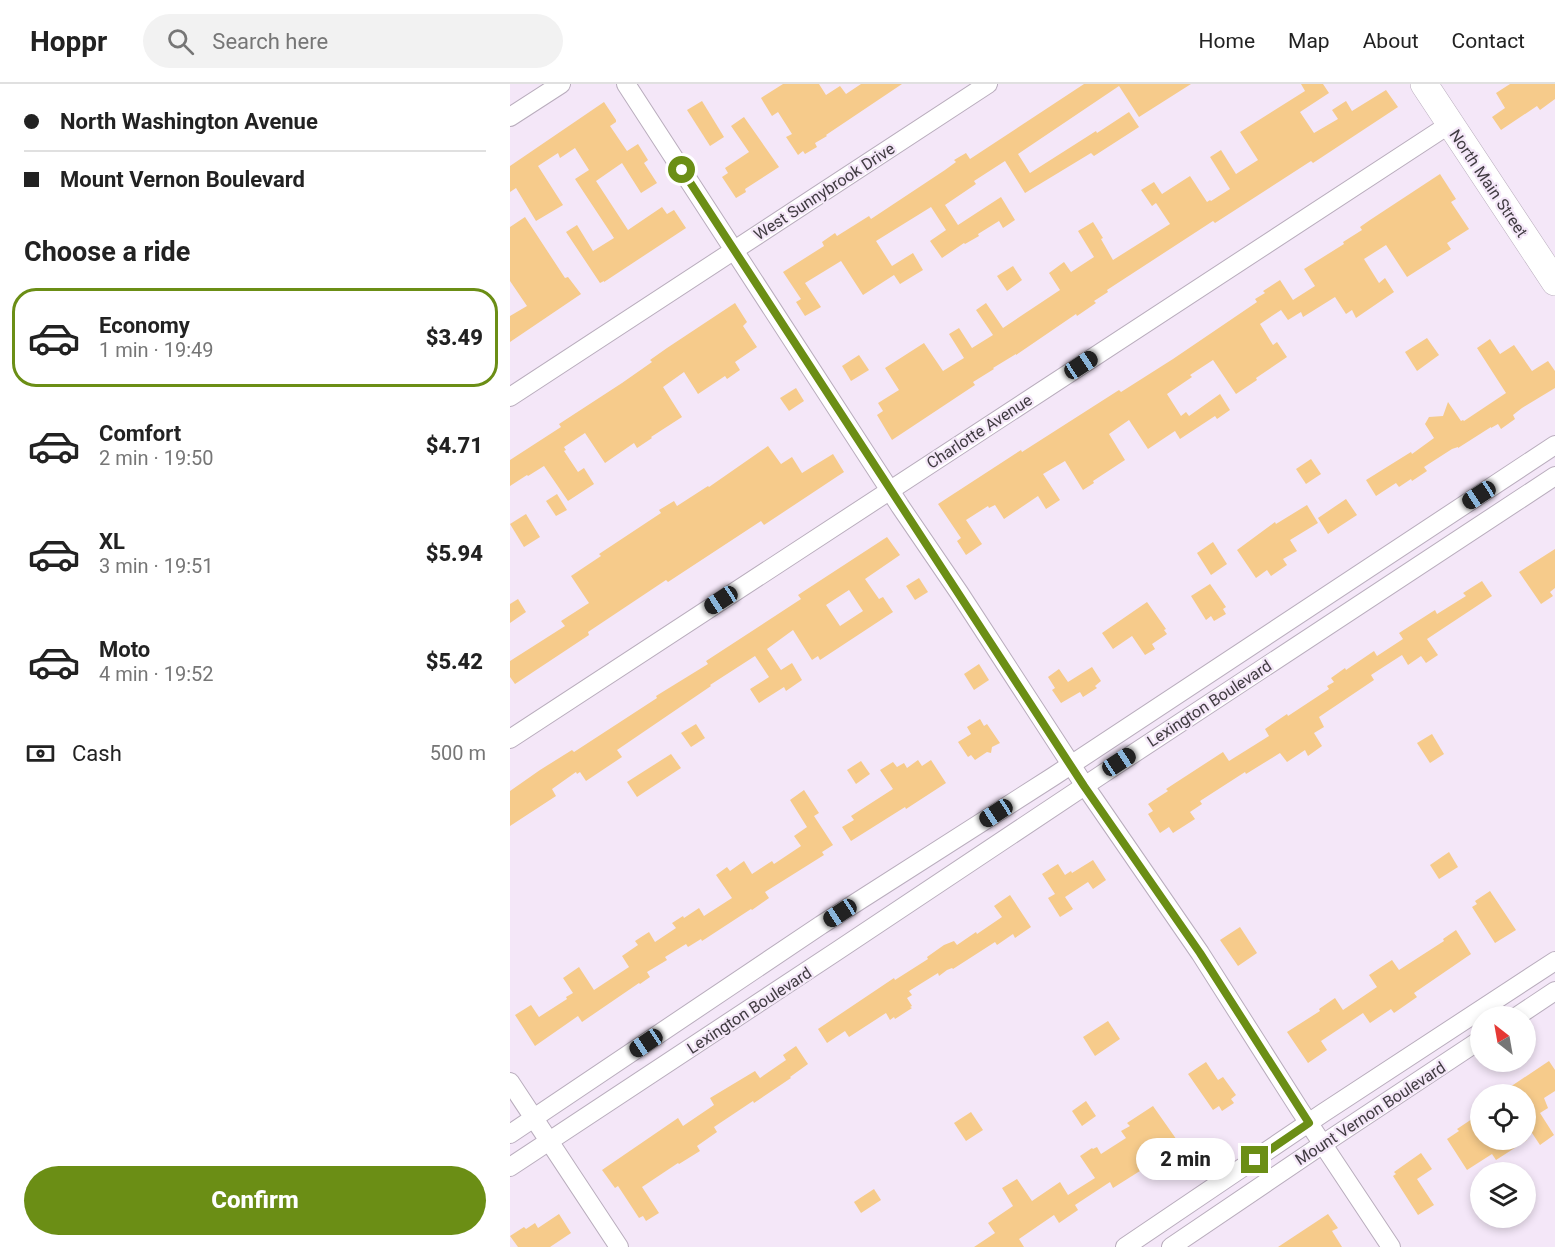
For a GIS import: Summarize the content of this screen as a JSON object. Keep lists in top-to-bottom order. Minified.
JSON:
{"streets":{"main road":["North Main Street"],"street":["West Sunnybrook Drive","Charlotte Avenue","Lexington Boulevard","Mount Vernon Boulevard"]},"crossings":[["North Main Street","Charlotte Avenue"]],"north":"top left","page":{"header":"Hoppr","search":"Search here","nav":["Home","Map","About","Contact"],"banner":["North Washington Avenue","Mount Vernon Boulevard"],"heading":"Choose a ride","list":[{"name":"Economy","note":"1 min · 19:49","value":"$3.49"},{"name":"Comfort","note":"2 min · 19:50","value":"$4.71"},{"name":"XL","note":"3 min · 19:51","value":"$5.94"},{"name":"Moto","note":"4 min · 19:52","value":"$5.42"}],"pay":["Cash","500 m"],"bubble":"2 min","buttons":"Confirm"}}
